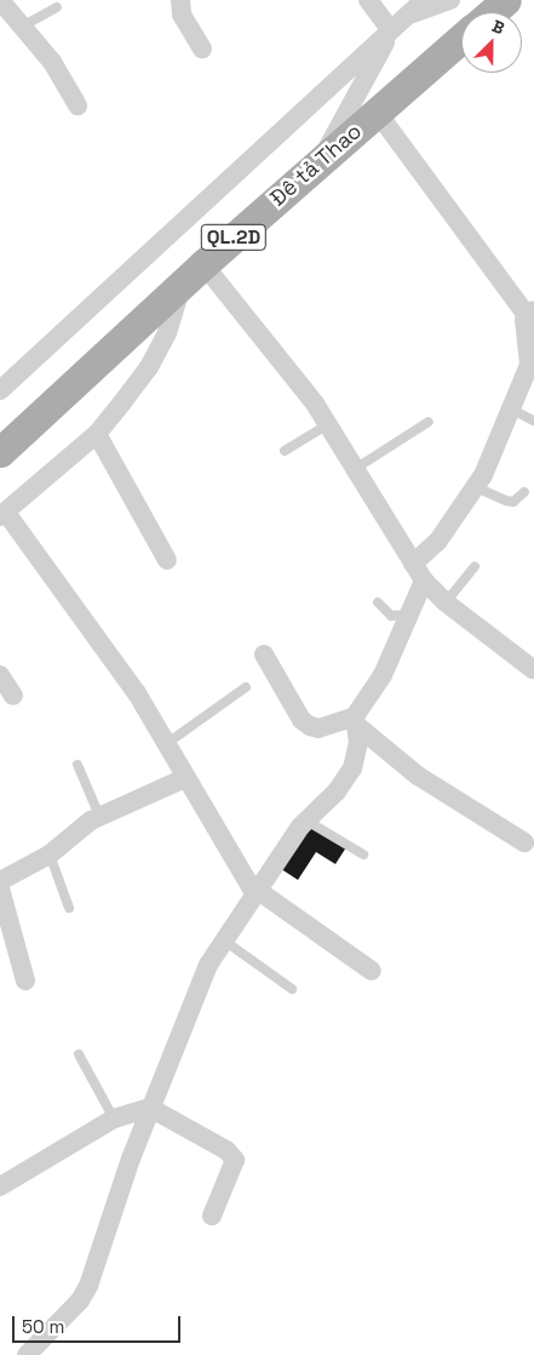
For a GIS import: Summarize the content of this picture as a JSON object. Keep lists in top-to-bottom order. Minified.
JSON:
{"streets":{"main road":["Đê tả Thao","QL.2D"]},"scale_bar":"50 m","north":"top right"}
